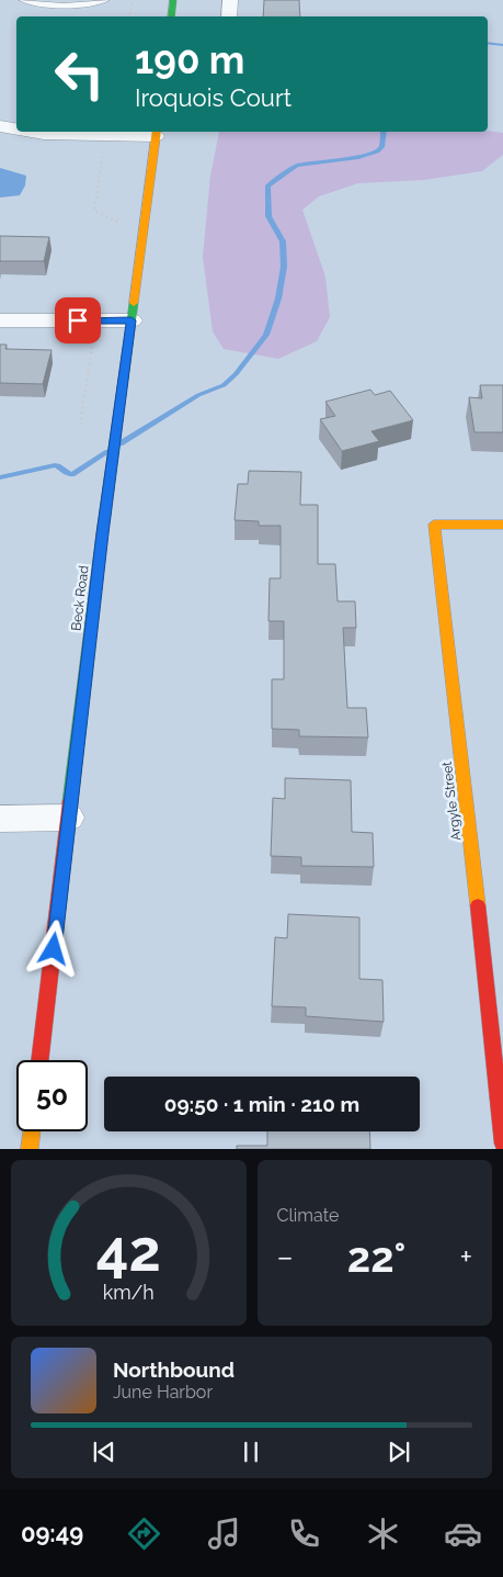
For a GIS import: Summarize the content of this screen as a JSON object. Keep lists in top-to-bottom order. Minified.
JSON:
{"streets":{"main road":["Beck Road","Argyle Street"]},"page":{"turn":["190 m","Iroquois Court"],"limit":"50","trip":"09:50 · 1 min · 210 m","tile":"Climate","heat":["−","22°","+"],"song":["Northbound","June Harbor"],"tabs":"09:49","gauge":["42","km/h"]}}
